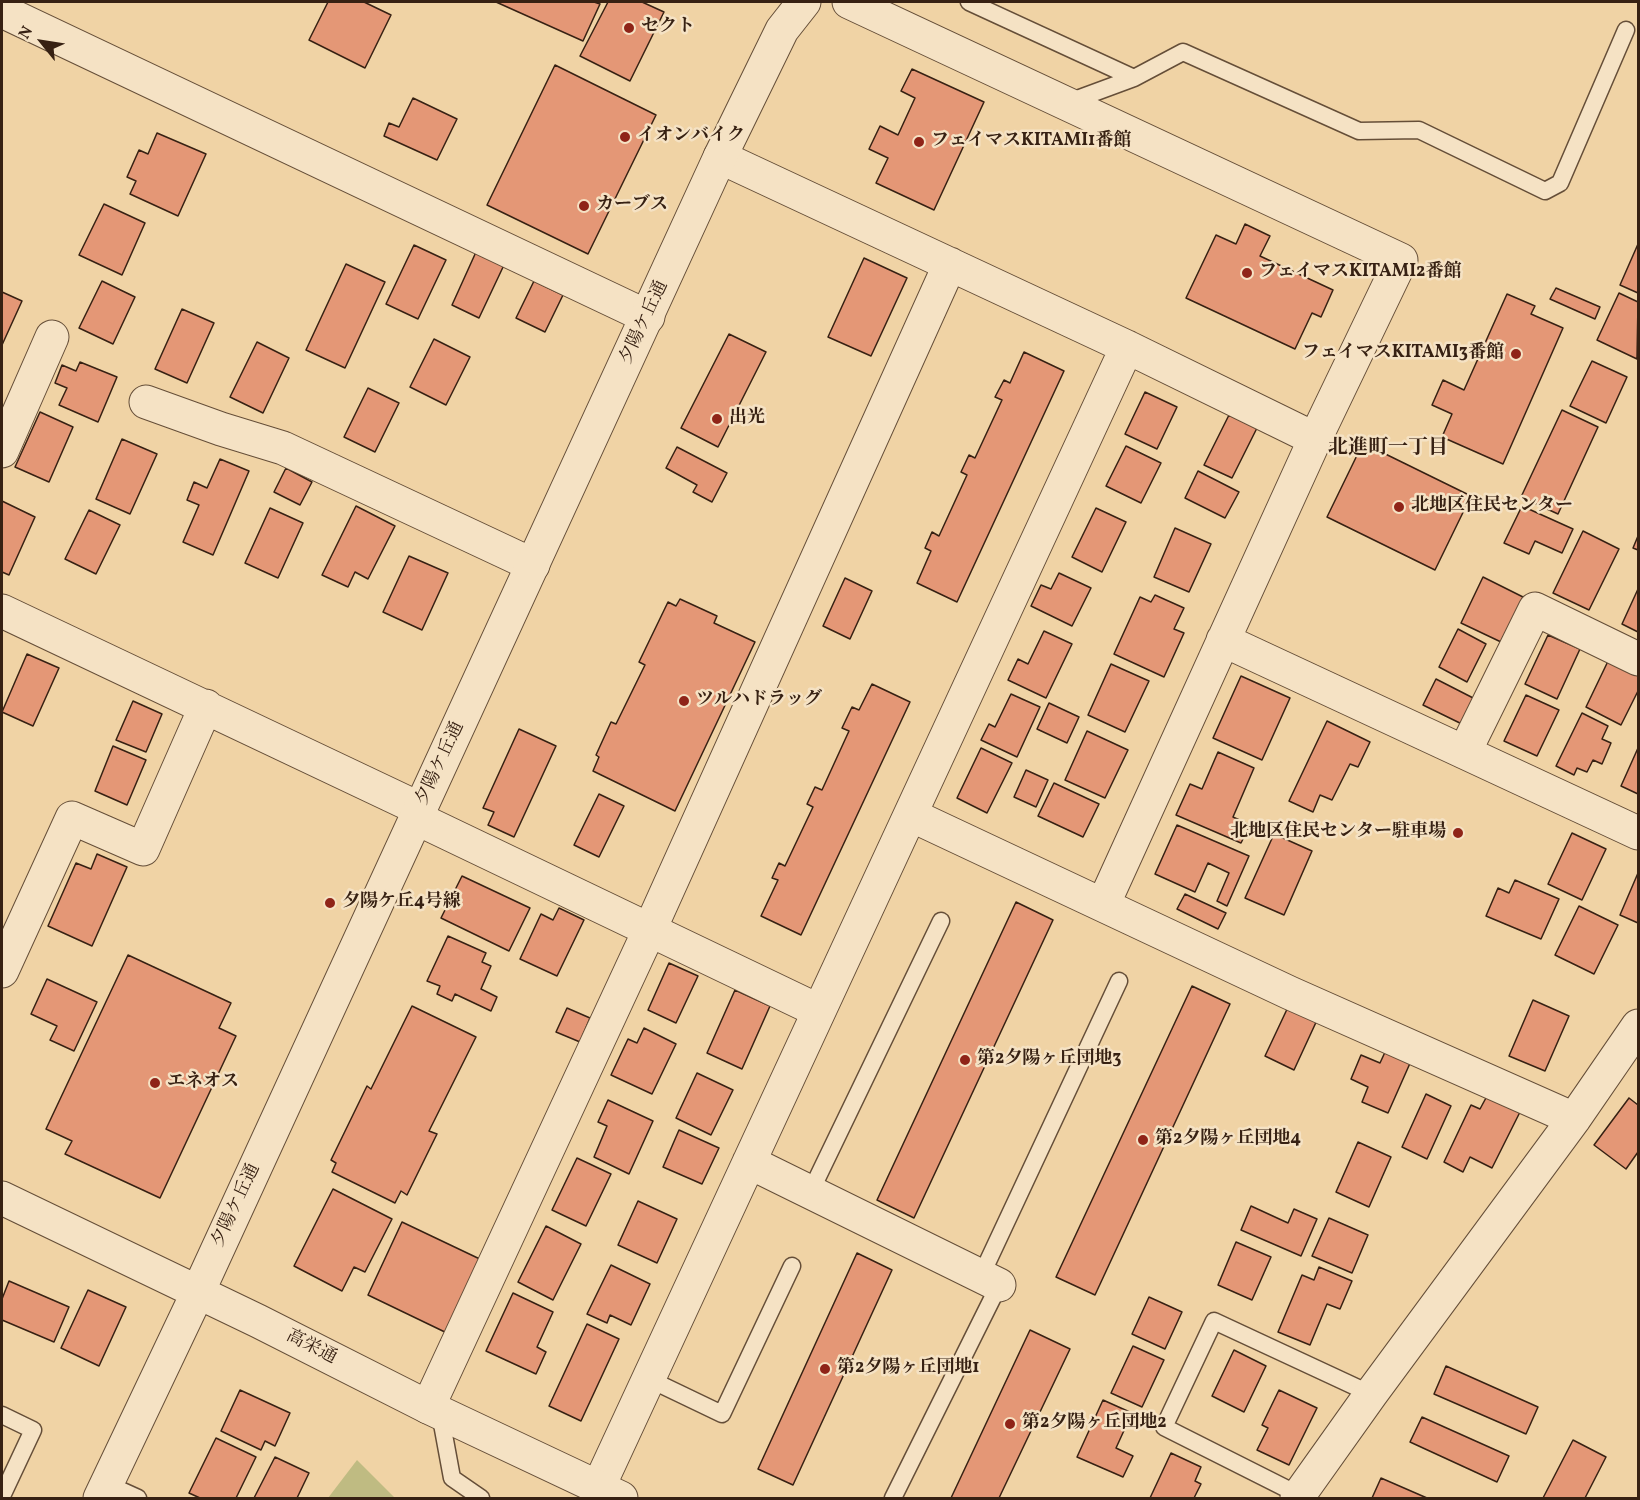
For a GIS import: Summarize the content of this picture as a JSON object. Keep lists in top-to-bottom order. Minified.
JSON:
{"streets":{"street":["夕陽ケ丘通","高栄通"]},"crossings":[["夕陽ケ丘通","高栄通"]],"districts":["北進町一丁目"],"places":["セクト","イオンバイク","フェイマスKITAMI1番館","カーブス","フェイマスKITAMI2番館","フェイマスKITAMI3番館","出光","北地区住民センター","ツルハドラッグ","北地区住民センター駐車場","夕陽ケ丘4号線","第2夕陽ヶ丘団地3","エネオス","第2夕陽ヶ丘団地4","第2夕陽ヶ丘団地1","第2夕陽ヶ丘団地2"],"north":"top left"}
